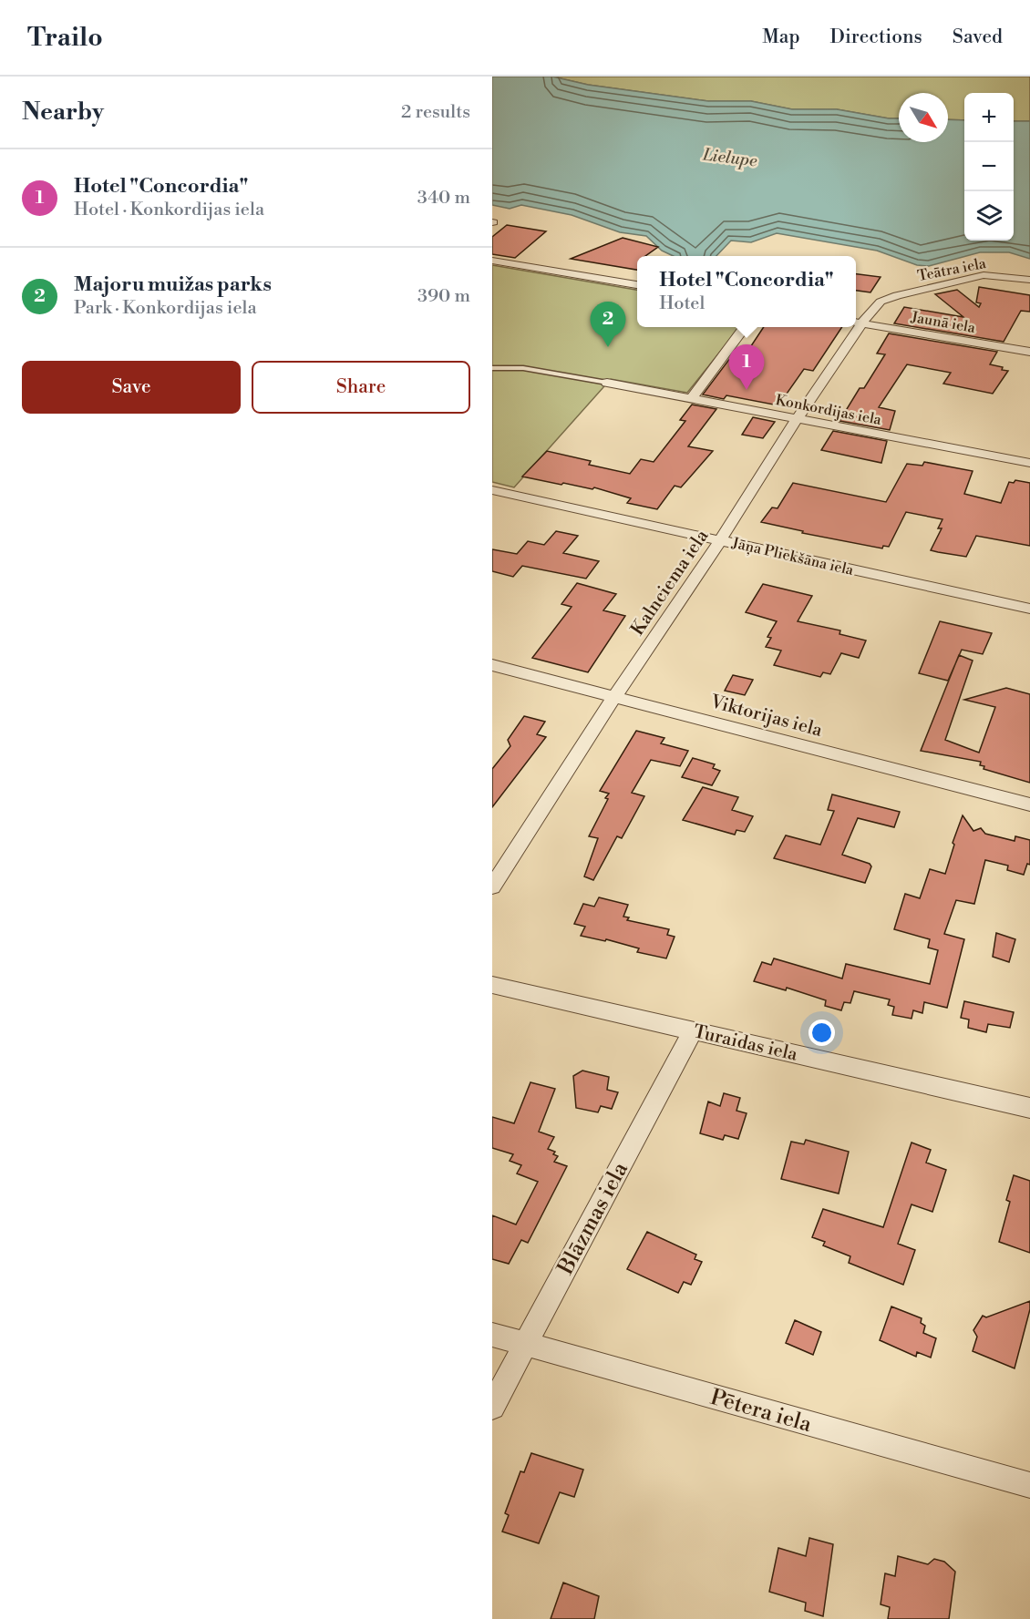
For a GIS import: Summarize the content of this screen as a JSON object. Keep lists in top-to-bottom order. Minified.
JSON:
{"streets":{"street":["Teātra iela","Jaunā iela","Konkordijas iela","Jāņa Pliekšāna iela","Kalnciema iela","Viktorijas iela","Turaidas iela","Blāzmas iela","Pētera iela"]},"crossings":[["Teātra iela","Kalnciema iela"],["Jaunā iela","Kalnciema iela"],["Konkordijas iela","Kalnciema iela"],["Jāņa Pliekšāna iela","Kalnciema iela"],["Kalnciema iela","Viktorijas iela"],["Turaidas iela","Blāzmas iela"],["Blāzmas iela","Pētera iela"]],"water":["Lielupe"],"north":"bottom right","page":{"header":"Trailo","nav":["Map","Directions","Saved"],"heading":["Nearby","2 results"],"map_buttons":["+","−"],"list":[{"mark":"1","name":"Hotel \"Concordia\"","note":"Hotel · Konkordijas iela","value":"340 m"},{"mark":"2","name":"Majoru muižas parks","note":"Park · Konkordijas iela","value":"390 m"}],"popup":["Hotel \"Concordia\"","Hotel"],"pins":["2","1"],"buttons":["Save","Share"]}}
